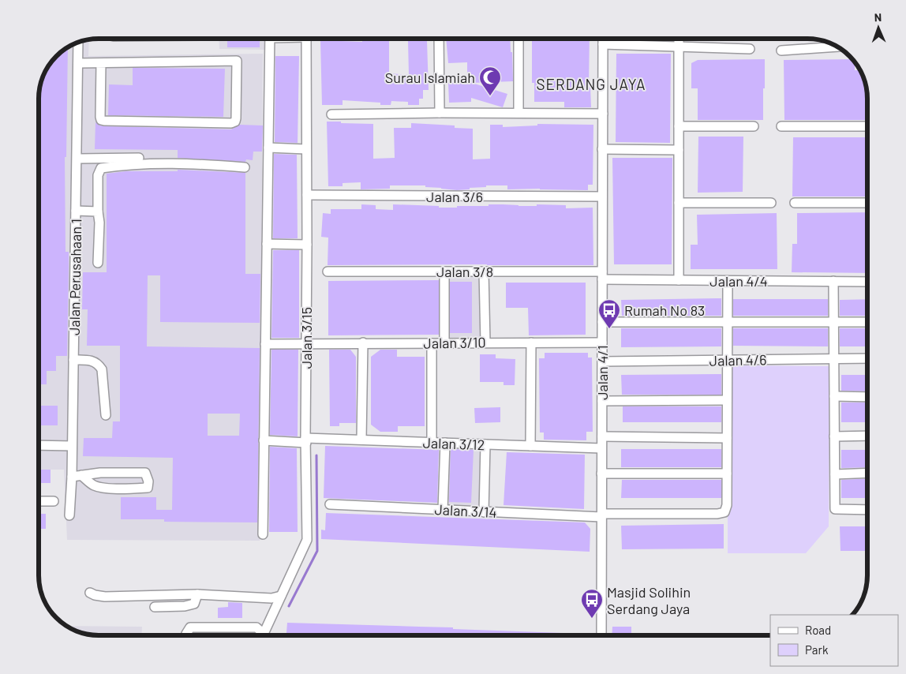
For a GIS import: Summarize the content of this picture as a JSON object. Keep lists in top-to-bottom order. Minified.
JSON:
{"streets":{"street":["Jalan 3/6","Jalan 3/8","Jalan Perusahaan 1","Jalan 4/4","Jalan 3/15","Jalan 3/10","Jalan 4/6","Jalan 4/1","Jalan 3/12","Jalan 3/14"]},"crossings":[["Jalan 3/6","Jalan 3/15"],["Jalan 3/6","Jalan 4/1"],["Jalan 3/8","Jalan 4/4"],["Jalan 3/8","Jalan 4/1"],["Jalan 4/4","Jalan 4/1"],["Jalan 3/15","Jalan 3/10"],["Jalan 3/15","Jalan 3/12"],["Jalan 3/10","Jalan 4/1"],["Jalan 4/6","Jalan 4/1"],["Jalan 4/1","Jalan 3/12"],["Jalan 4/1","Jalan 3/14"]],"districts":["SERDANG JAYA"],"places":{"mosque":["Surau Islamiah"],"bus stop":["Rumah No 83","Masjid Solihin Serdang Jaya"]},"legend":["Road","Park"],"north":"top"}
